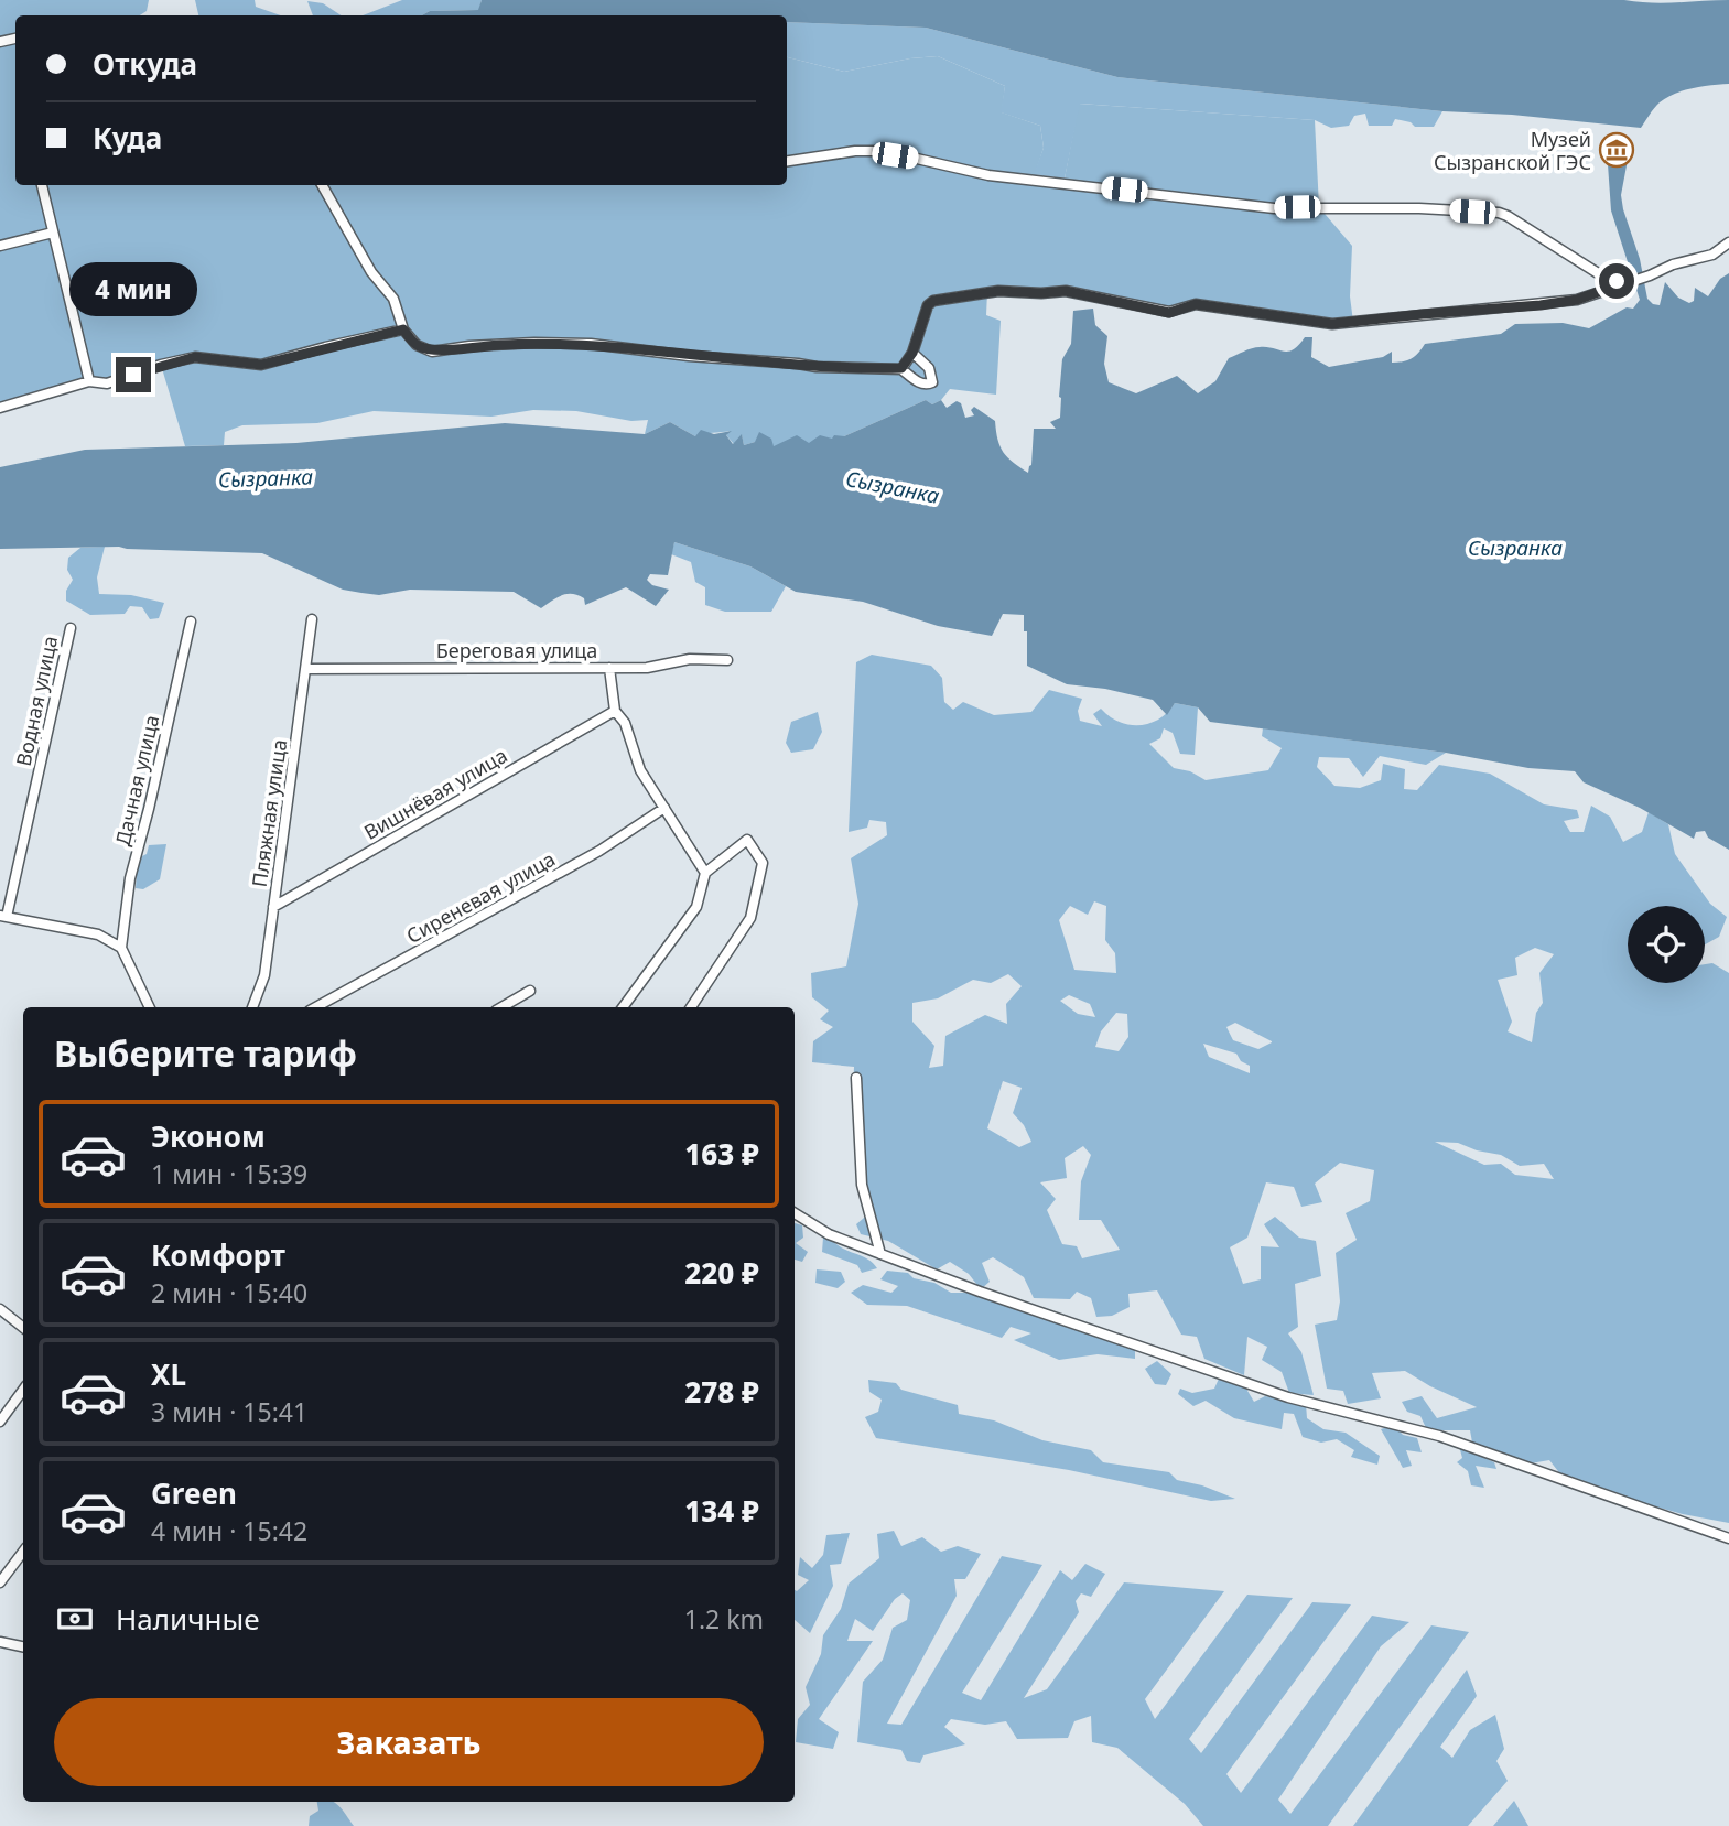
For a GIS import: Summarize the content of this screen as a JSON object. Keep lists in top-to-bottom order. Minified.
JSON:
{"streets":{"street":["Береговая улица","Водная улица","Дачная улица","Вишнёвая улица","Пляжная улица","Сиреневая улица"]},"crossings":[["Береговая улица","Пляжная улица"],["Вишнёвая улица","Пляжная улица"]],"water":["Сызранка"],"places":{"museum":["Музей Сызранской ГЭС"]},"page":{"banner":["Откуда","Куда"],"bubble":"4 мин","heading":"Выберите тариф","list":[{"name":"Эконом","note":"1 мин · 15:39","value":"163 ₽"},{"name":"Комфорт","note":"2 мин · 15:40","value":"220 ₽"},{"name":"XL","note":"3 мин · 15:41","value":"278 ₽"},{"name":"Green","note":"4 мин · 15:42","value":"134 ₽"}],"pay":["Наличные","1.2 km"],"buttons":"Заказать"}}
